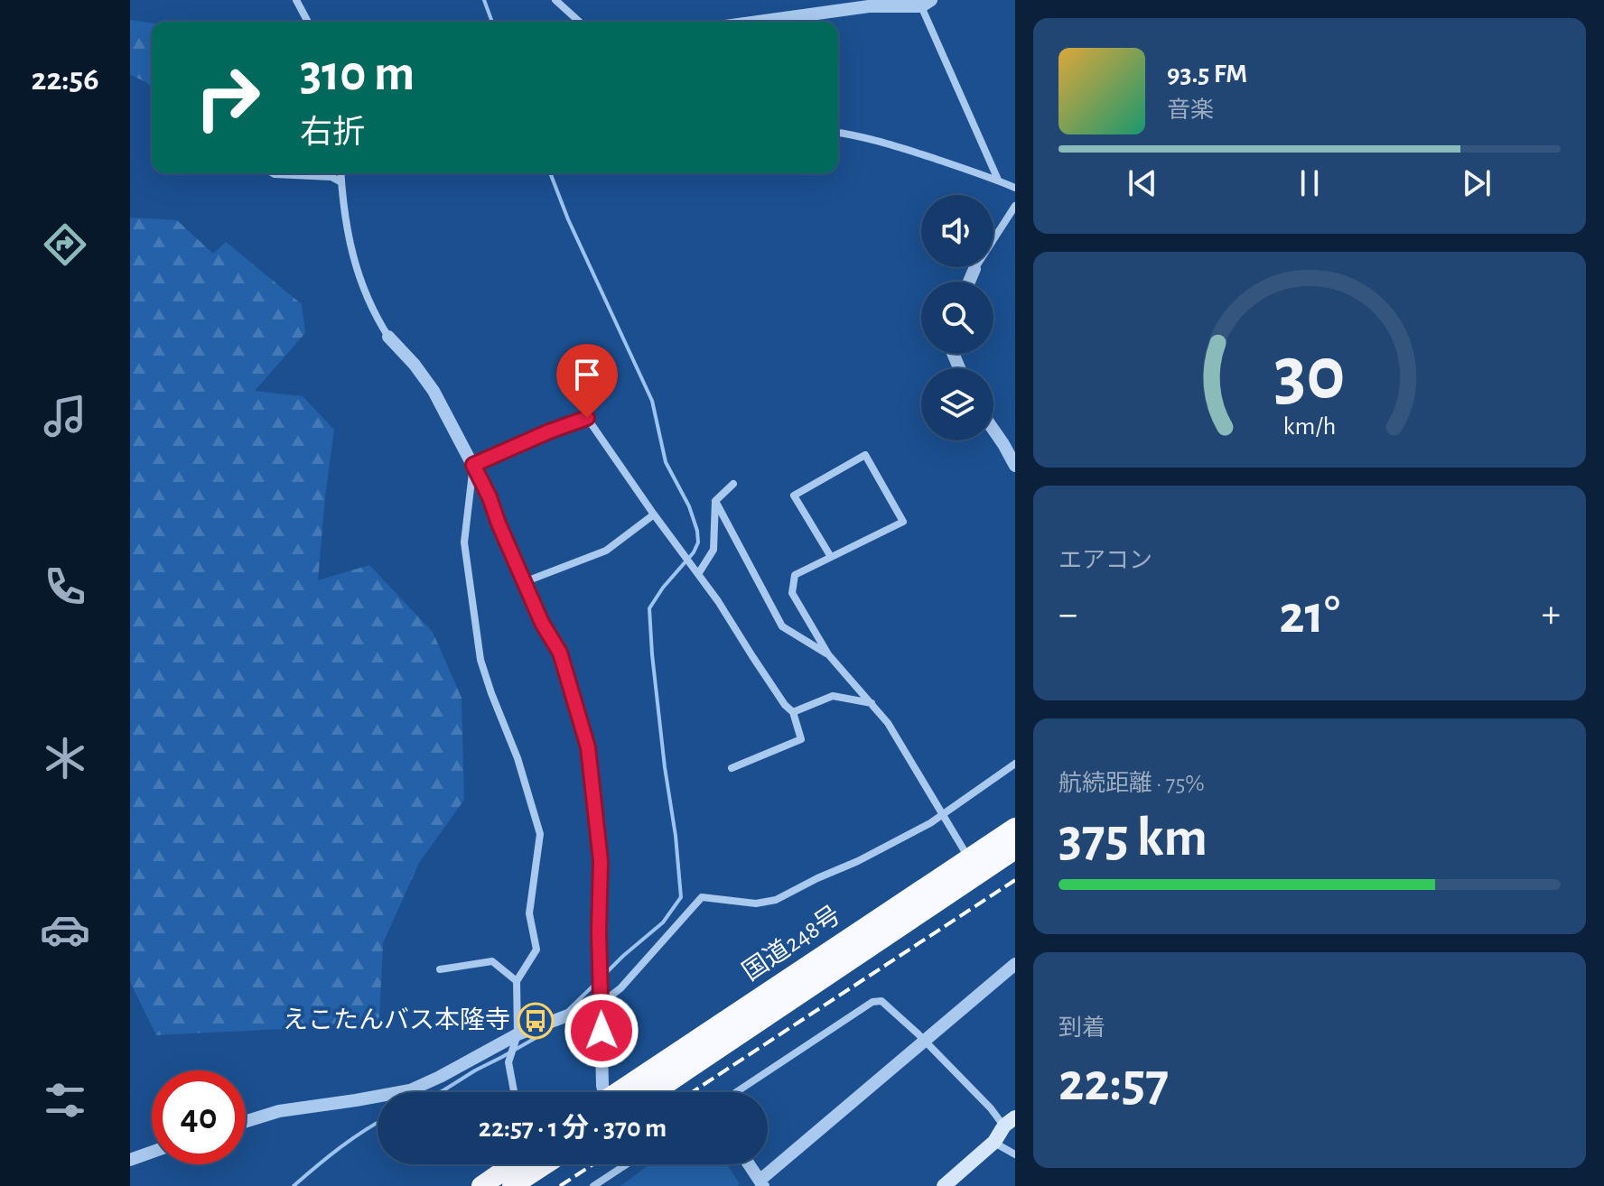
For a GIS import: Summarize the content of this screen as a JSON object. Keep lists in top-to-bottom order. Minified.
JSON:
{"streets":{"highway":["国道248号"]},"places":{"bus stop":["えこたんバス本隆寺"]},"page":{"tabs":"22:56","turn":["310 m","右折"],"song":["93.5 FM","音楽"],"tile":["エアコン",["航続距離 · 75%","375 km"],["到着","22:57"]],"heat":["−","21°","+"],"limit":"40","trip":"22:57 · 1 分 · 370 m","gauge":["30","km/h"]}}
